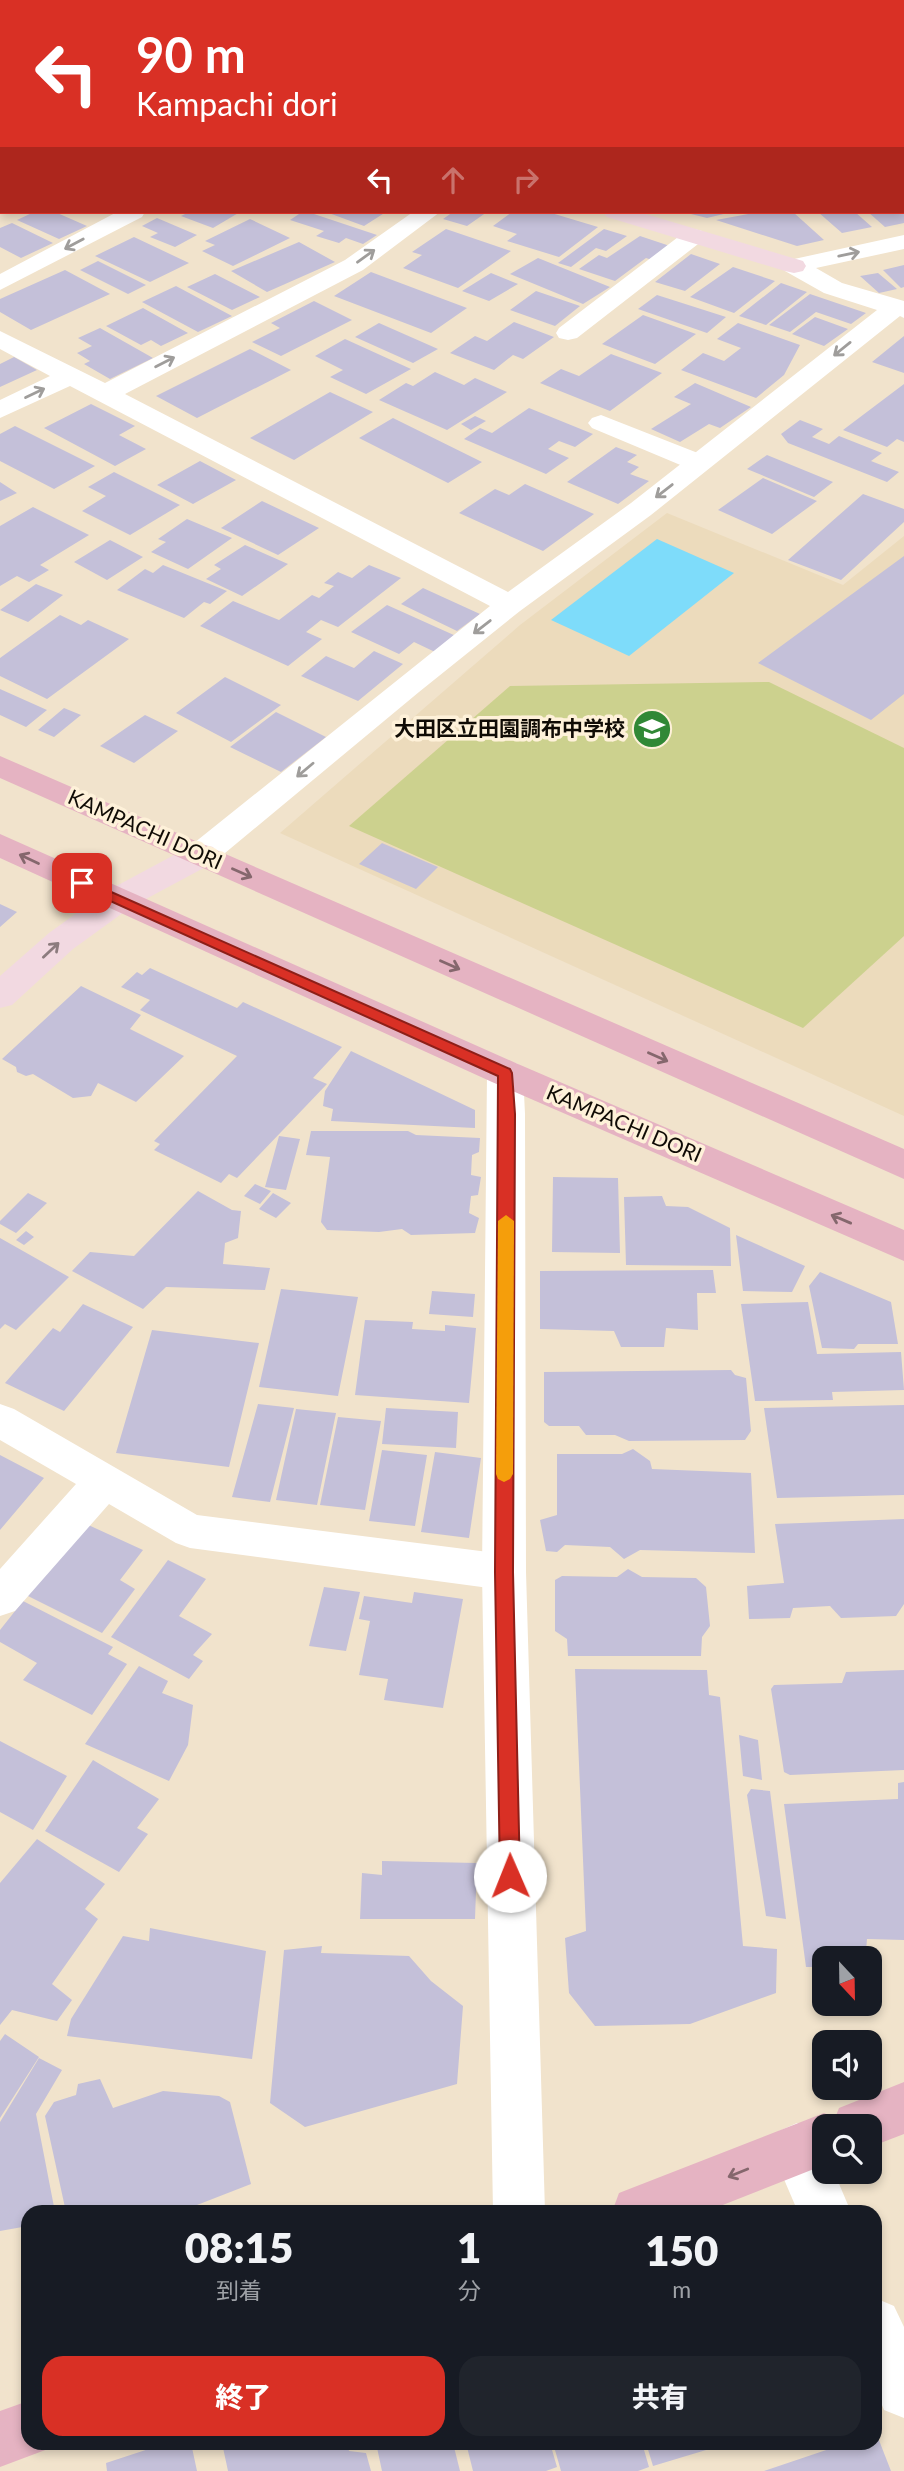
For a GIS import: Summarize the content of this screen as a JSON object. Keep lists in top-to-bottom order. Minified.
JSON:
{"streets":{"main road":["KAMPACHI DORI"]},"places":{"school or university":["大田区立田園調布中学校"]},"north":"bottom","page":{"turn":["90 m","Kampachi dori"],"eta":["08:15","到着","1","分","150","m"],"buttons":["終了","共有"]}}
